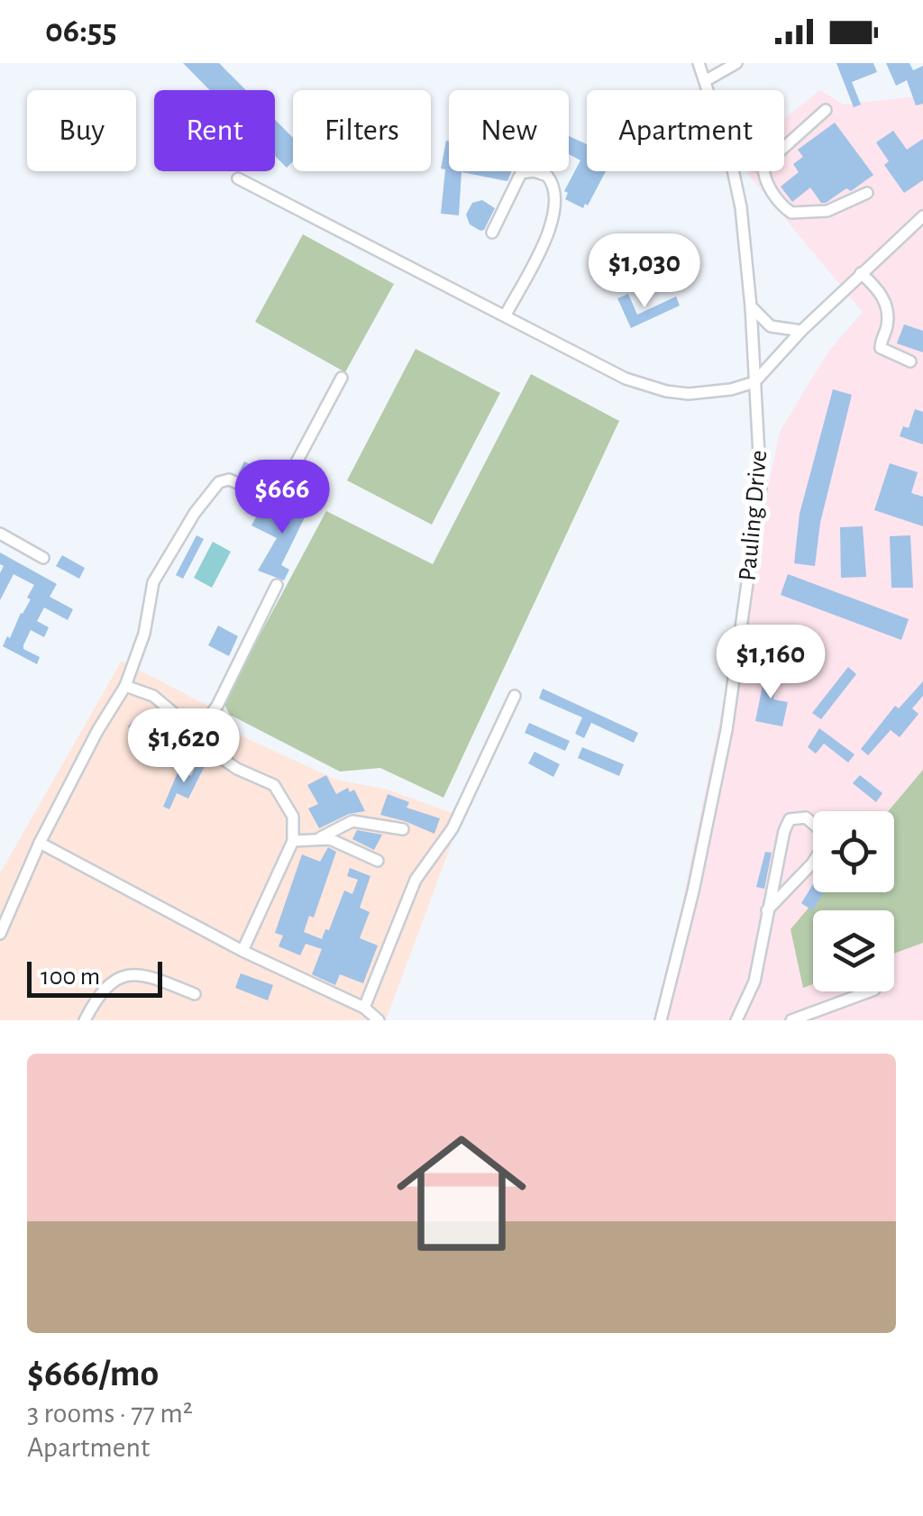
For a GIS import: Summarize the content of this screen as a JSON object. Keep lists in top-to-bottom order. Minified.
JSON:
{"streets":{"street":["Pauling Drive"]},"scale_bar":"100 m","page":{"status":"06:55","chip":["Buy","Rent","Filters","New","Apartment"],"price":["$1,030","$666","$1,160","$1,620"],"scale":"100 m","list":[{"name":"$666/mo","note":"3 rooms · 77 m² · Apartment"}]}}
